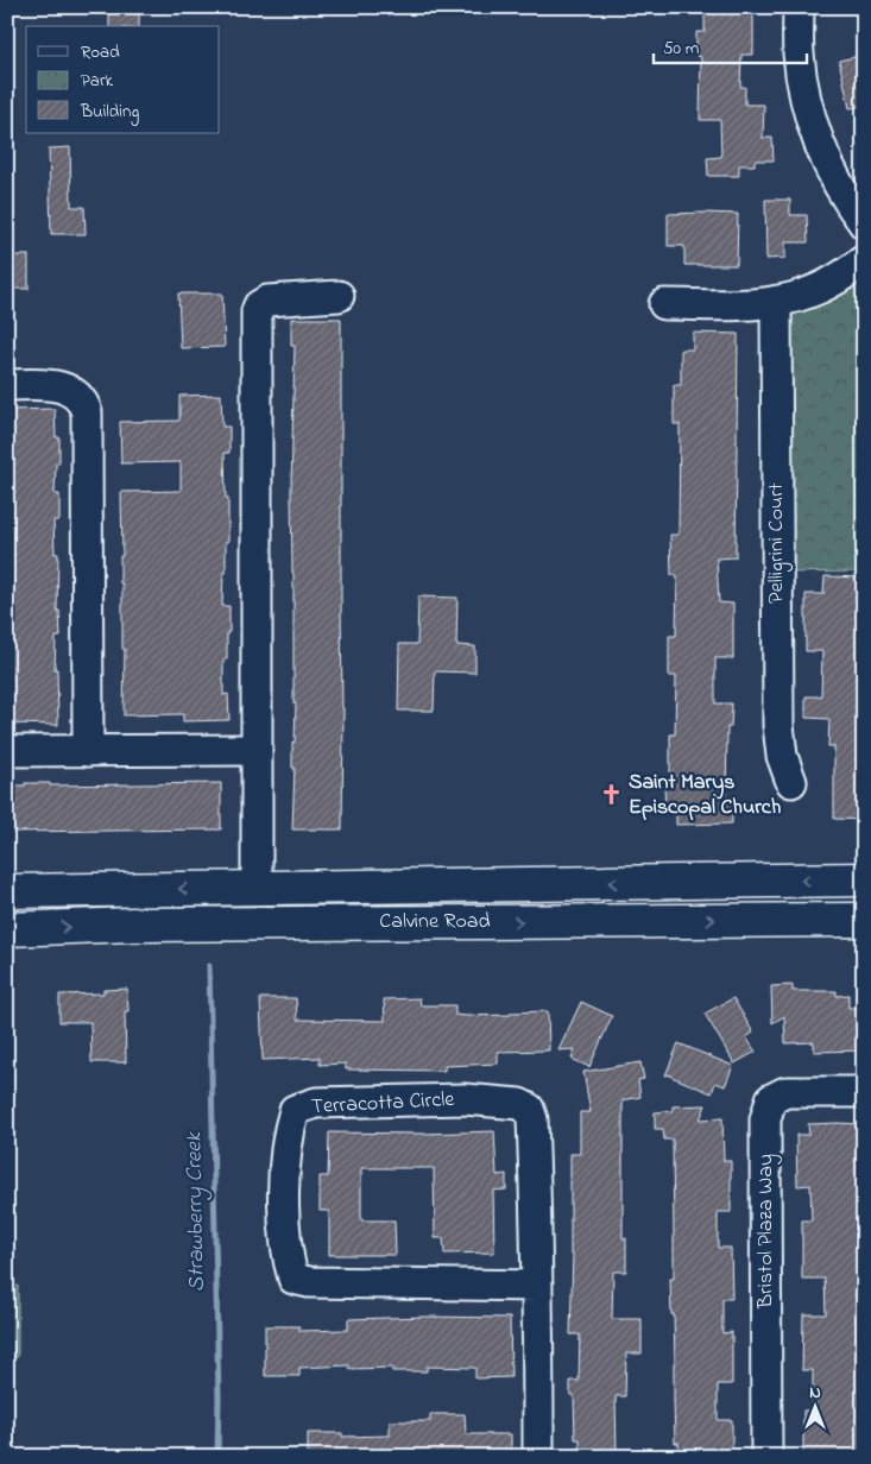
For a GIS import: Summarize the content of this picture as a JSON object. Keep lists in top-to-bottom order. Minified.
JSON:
{"streets":{"main road":["Calvine Road"],"street":["Pelligrini Court","Terracotta Circle","Bristol Plaza Way"]},"water":["Strawberry Creek"],"places":{"church":["Saint Marys Episcopal Church"]},"legend":["Road","Park","Building"],"scale_bar":"50 m","north":"top"}
